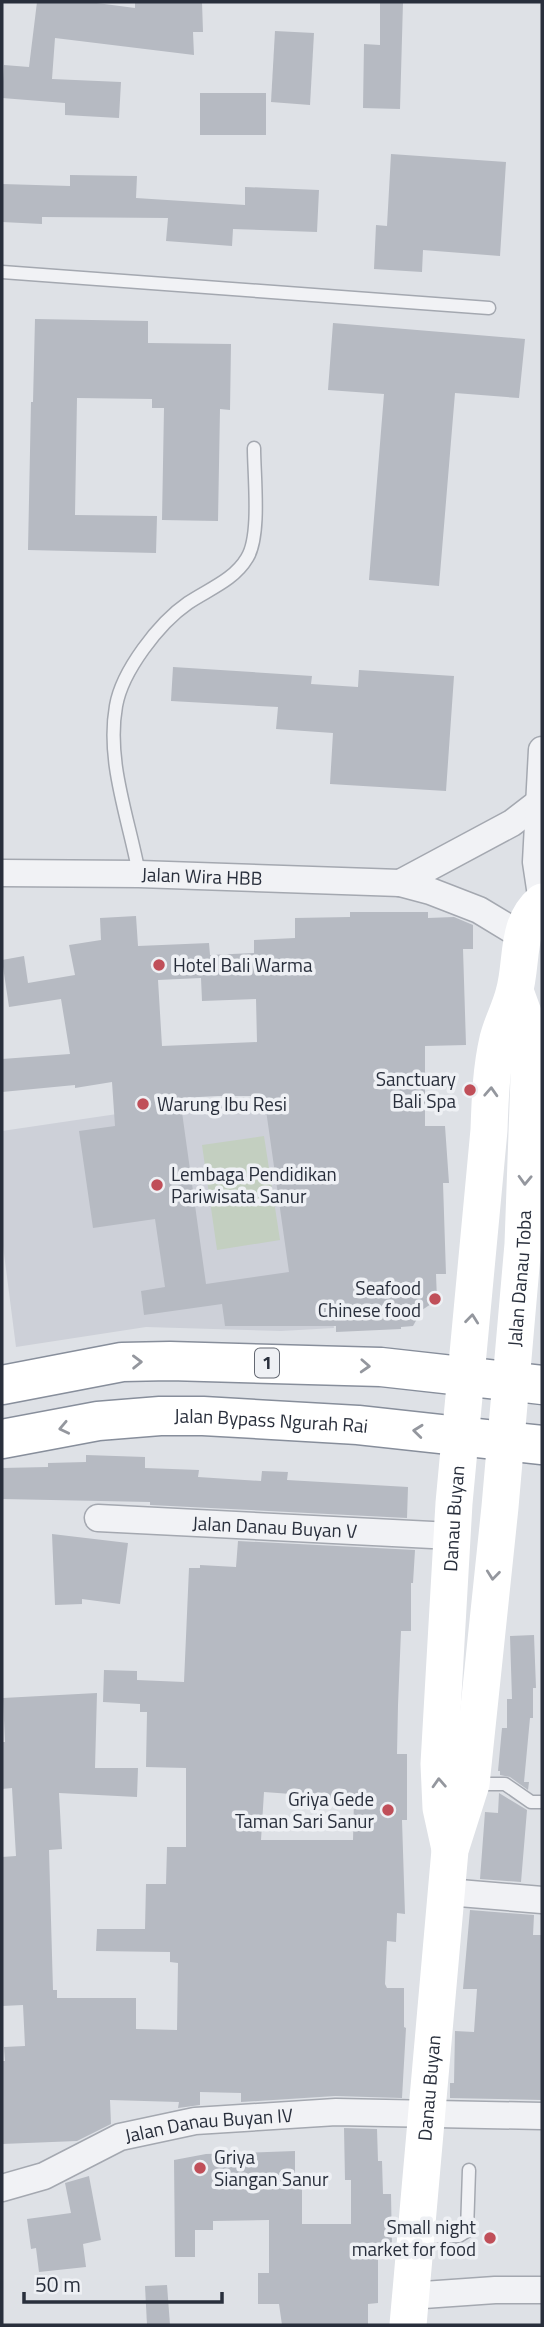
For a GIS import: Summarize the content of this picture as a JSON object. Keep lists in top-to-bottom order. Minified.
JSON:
{"streets":{"highway":["1","Jalan Bypass Ngurah Rai"],"street":["Jalan Wira HBB","Jalan Danau Toba","Danau Buyan","Jalan Danau Buyan V","Jalan Danau Buyan IV"]},"crossings":[["Jalan Wira HBB","Jalan Danau Toba"],["Jalan Danau Toba","1"],["Jalan Danau Toba","Jalan Bypass Ngurah Rai"],["Jalan Danau Toba","Danau Buyan"],["Jalan Bypass Ngurah Rai","Danau Buyan"],["Danau Buyan","Jalan Danau Buyan V"],["Danau Buyan","Jalan Danau Buyan IV"]],"places":["Hotel Bali Warma","Sanctuary Bali Spa","Warung Ibu Resi","Lembaga Pendidikan Pariwisata Sanur","Seafood Chinese food","Griya Gede Taman Sari Sanur","Griya Siangan Sanur","Small night market for food"],"scale_bar":"50 m"}
